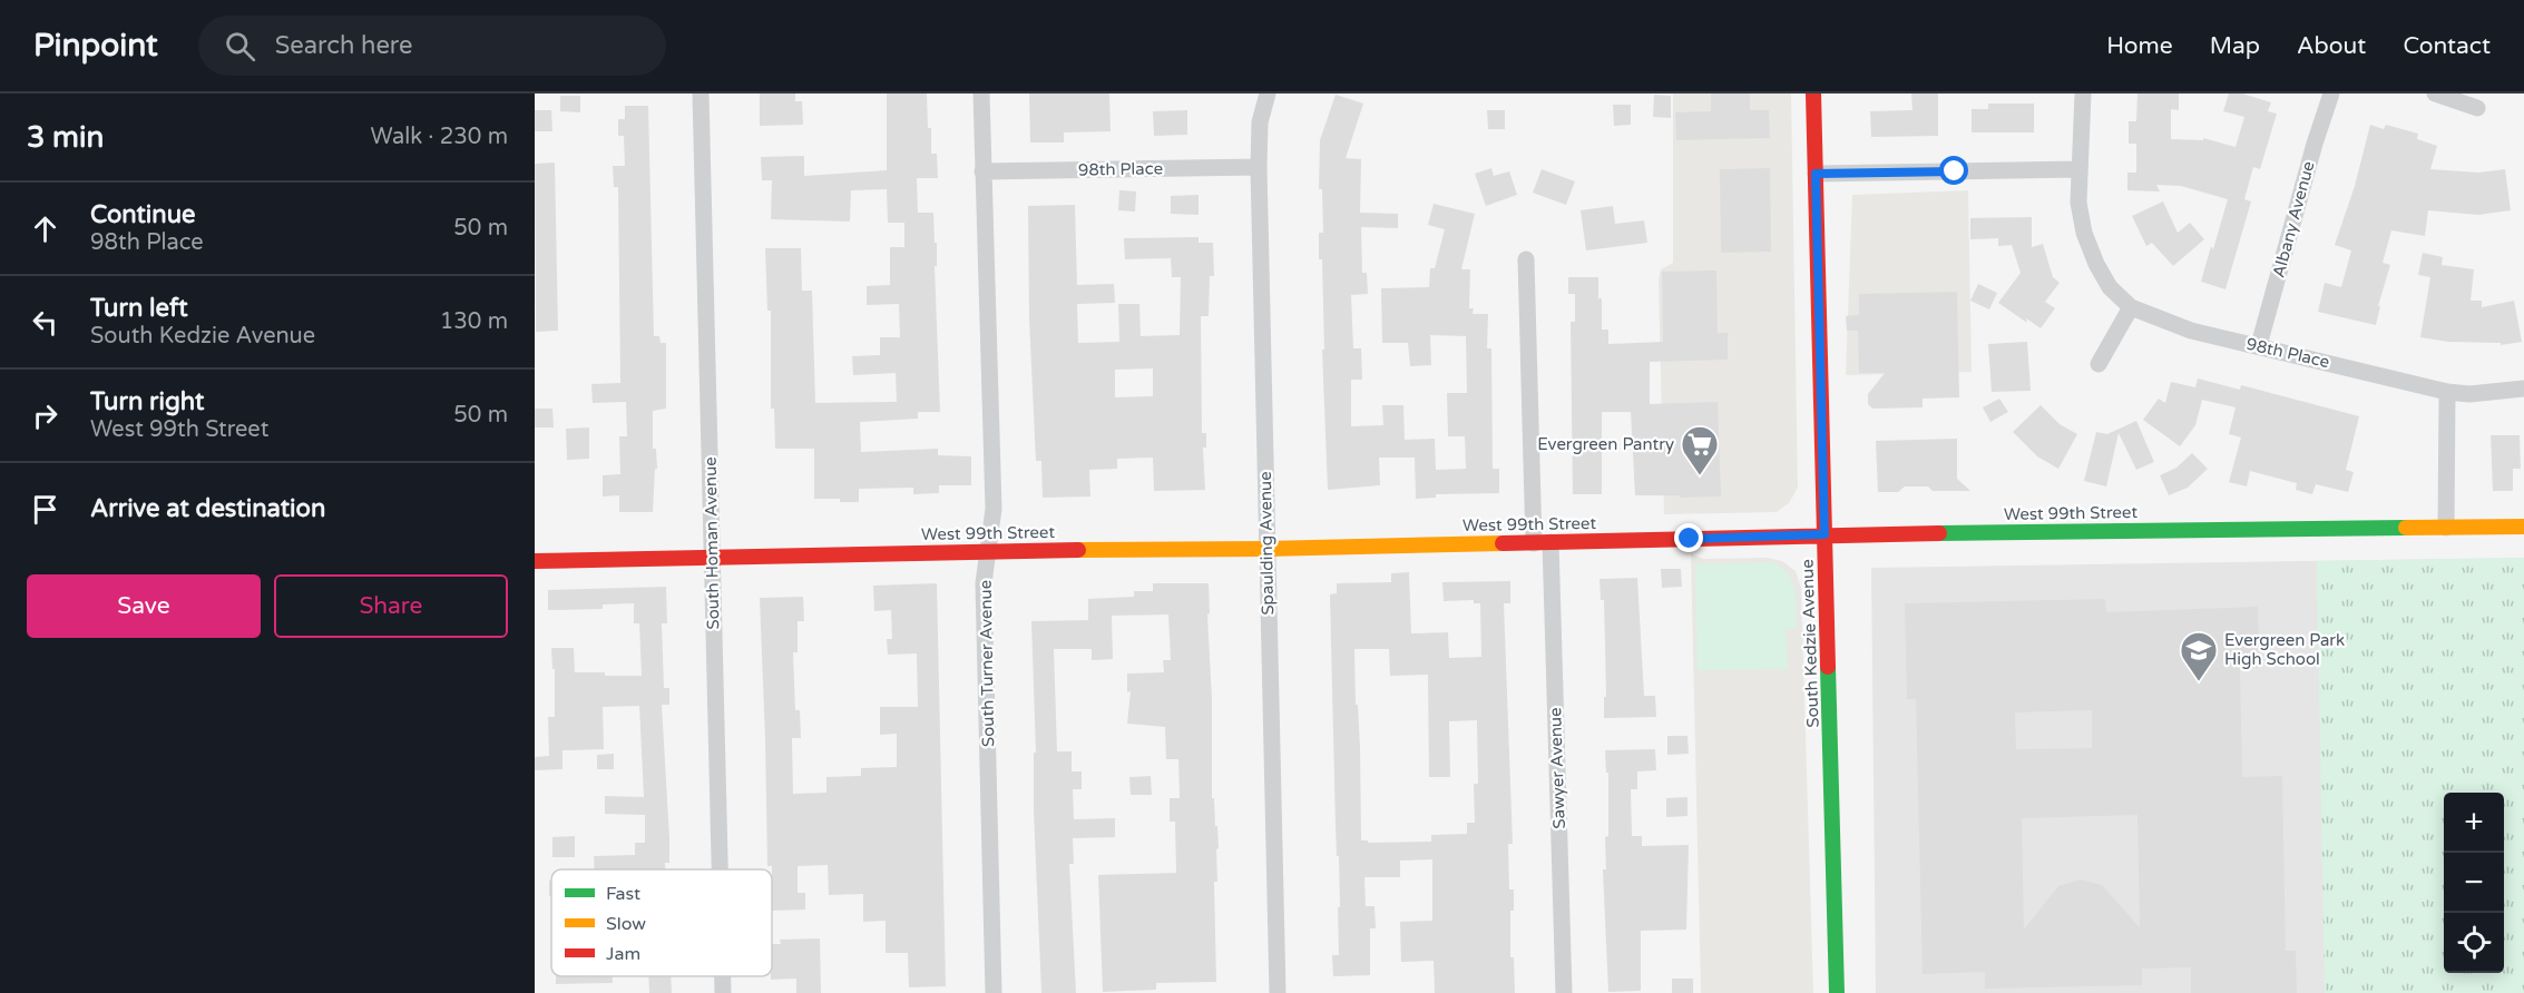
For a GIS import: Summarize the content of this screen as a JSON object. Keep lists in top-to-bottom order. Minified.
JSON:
{"streets":{"street":["98th Place","Albany Avenue","West 99th Street","South Homan Avenue","Spaulding Avenue","South Kedzie Avenue","South Turner Avenue","Sawyer Avenue"]},"crossings":[["98th Place","Albany Avenue"],["98th Place","Spaulding Avenue"],["98th Place","South Turner Avenue"],["West 99th Street","South Homan Avenue"],["West 99th Street","Spaulding Avenue"],["West 99th Street","South Kedzie Avenue"],["West 99th Street","South Turner Avenue"],["West 99th Street","Sawyer Avenue"]],"places":{"supermarket":["Evergreen Pantry"],"school or university":["Evergreen Park High School"]},"legend":["Fast","Slow","Jam"],"page":{"header":"Pinpoint","search":"Search here","nav":["Home","Map","About","Contact"],"heading":["3 min","Walk · 230 m"],"list":[["Continue","98th Place","50 m"],["Turn left","South Kedzie Avenue","130 m"],["Turn right","West 99th Street","50 m"],"Arrive at destination"],"buttons":["Save","Share"],"map_buttons":["+","−"]}}
